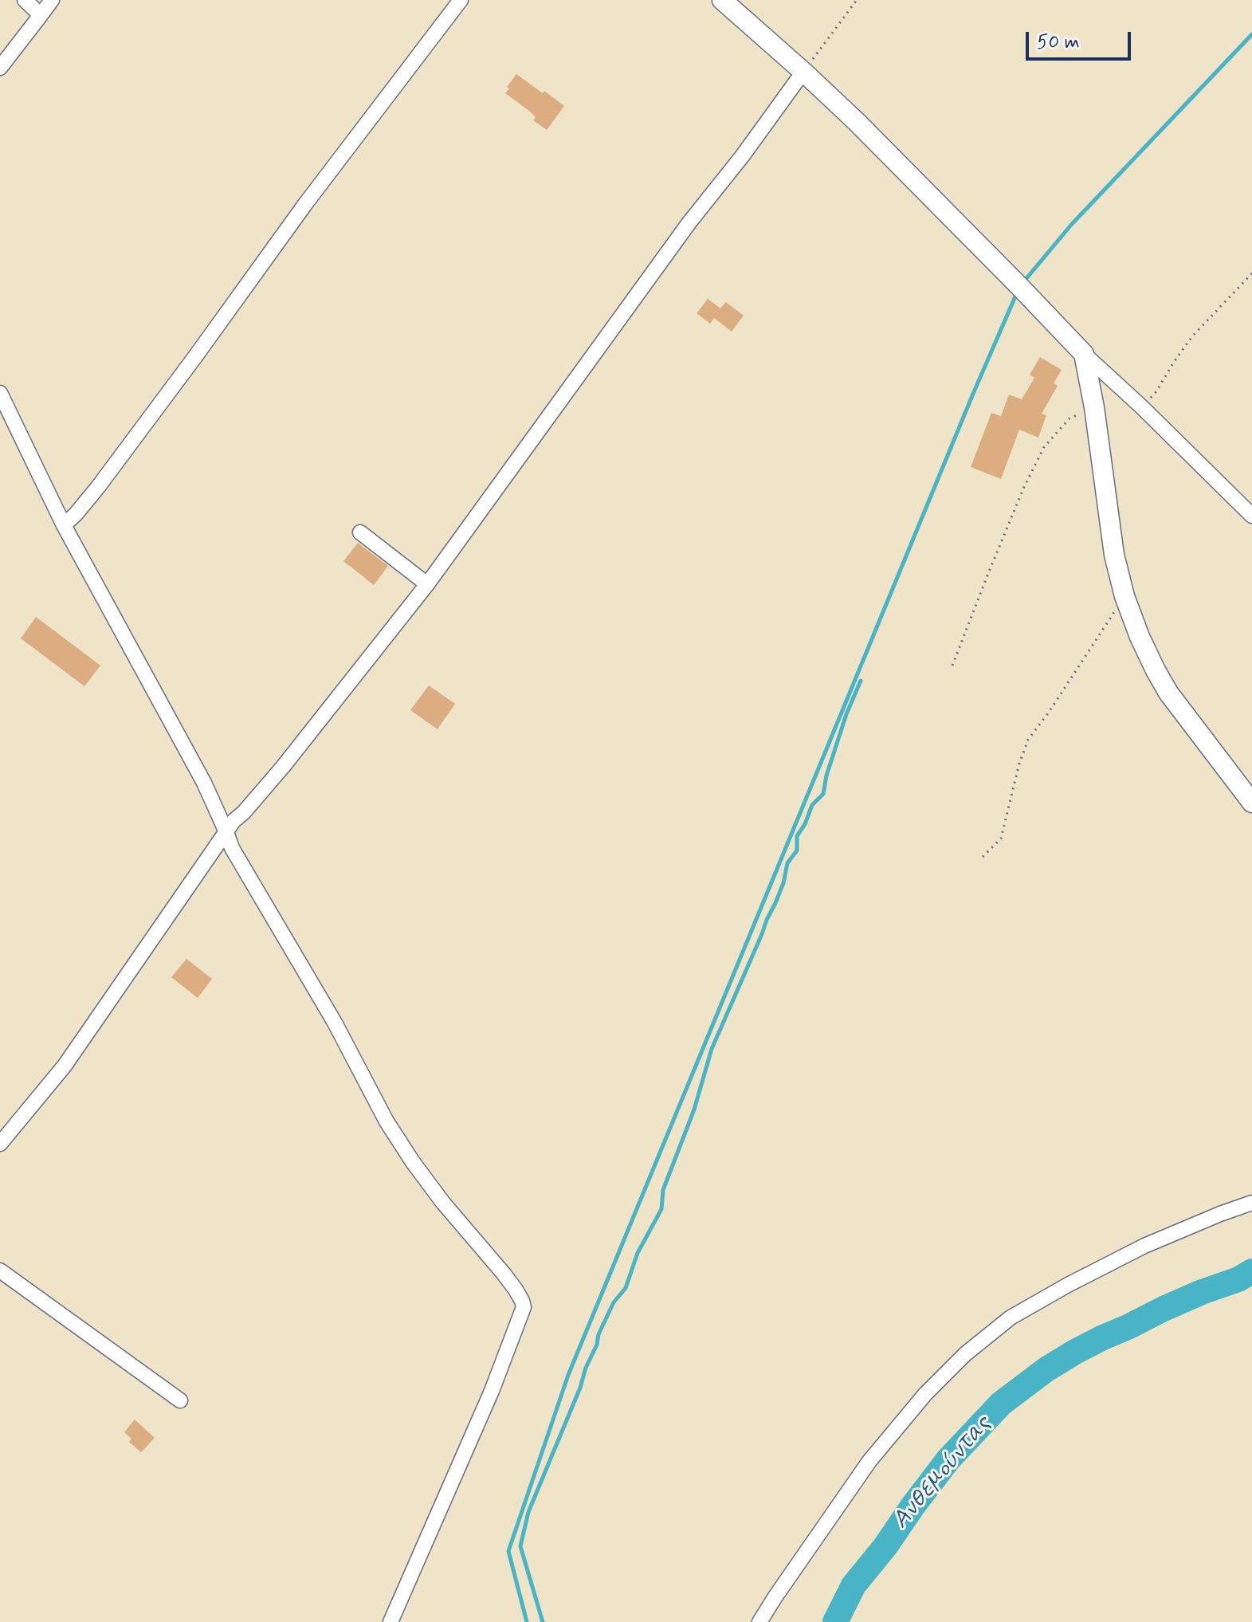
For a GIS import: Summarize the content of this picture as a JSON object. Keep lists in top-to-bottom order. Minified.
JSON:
{"water":["Ανθεμούντας"],"scale_bar":"50 m"}
